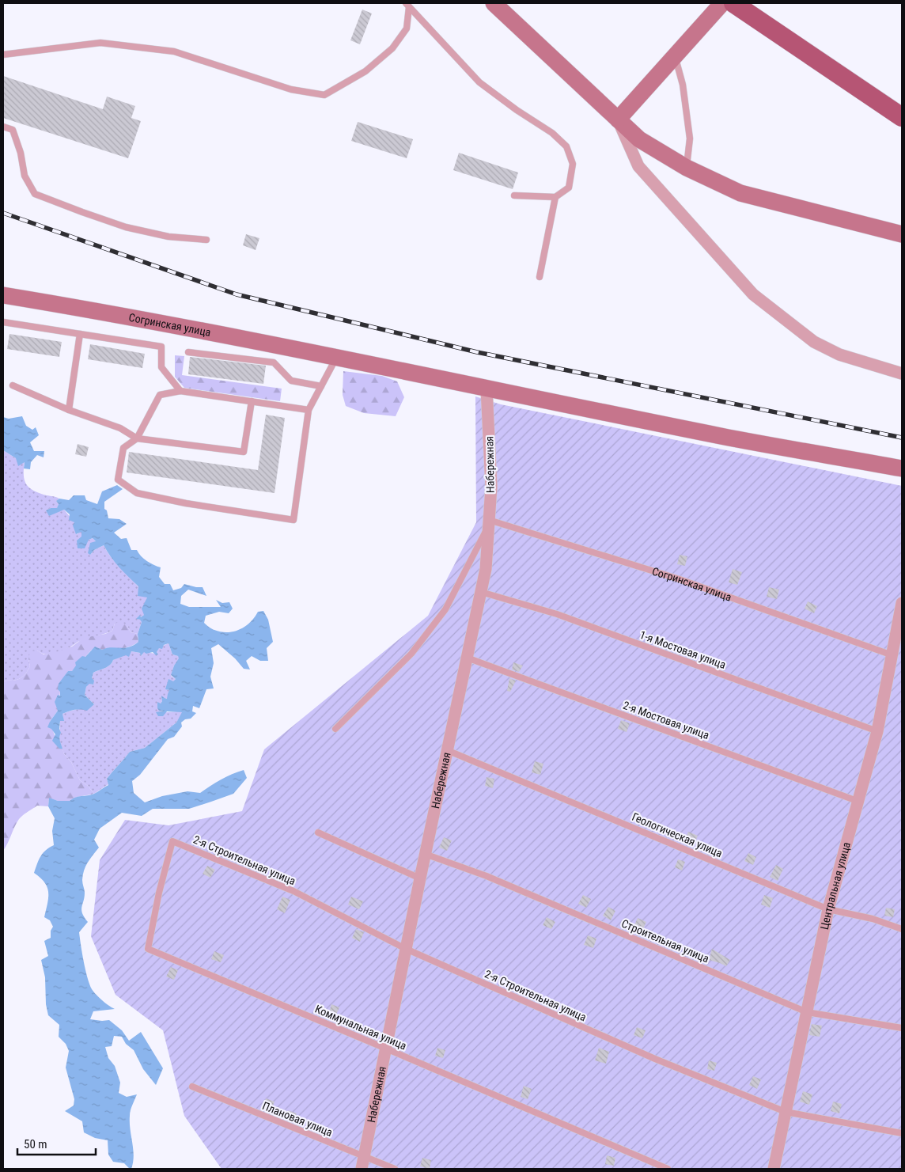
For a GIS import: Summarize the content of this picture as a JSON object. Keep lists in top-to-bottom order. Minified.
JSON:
{"streets":{"street":["Согринская улица","Набережная","Центральная улица"],"lane":["1-я Мостовая улица","2-я Мостовая улица","Геологическая улица","2-я Строительная улица","Строительная улица","Коммунальная улица","Плановая улица"]},"crossings":[["Согринская улица","Набережная"],["Согринская улица","Центральная улица"],["Набережная","1-я Мостовая улица"],["Набережная","2-я Мостовая улица"],["Набережная","Геологическая улица"],["Набережная","2-я Строительная улица"],["Набережная","Строительная улица"],["Набережная","Коммунальная улица"],["Набережная","Плановая улица"],["1-я Мостовая улица","Центральная улица"],["2-я Мостовая улица","Центральная улица"],["Геологическая улица","Центральная улица"],["2-я Строительная улица","Центральная улица"],["2-я Строительная улица","Коммунальная улица"],["Центральная улица","Строительная улица"]],"scale_bar":"50 m"}
